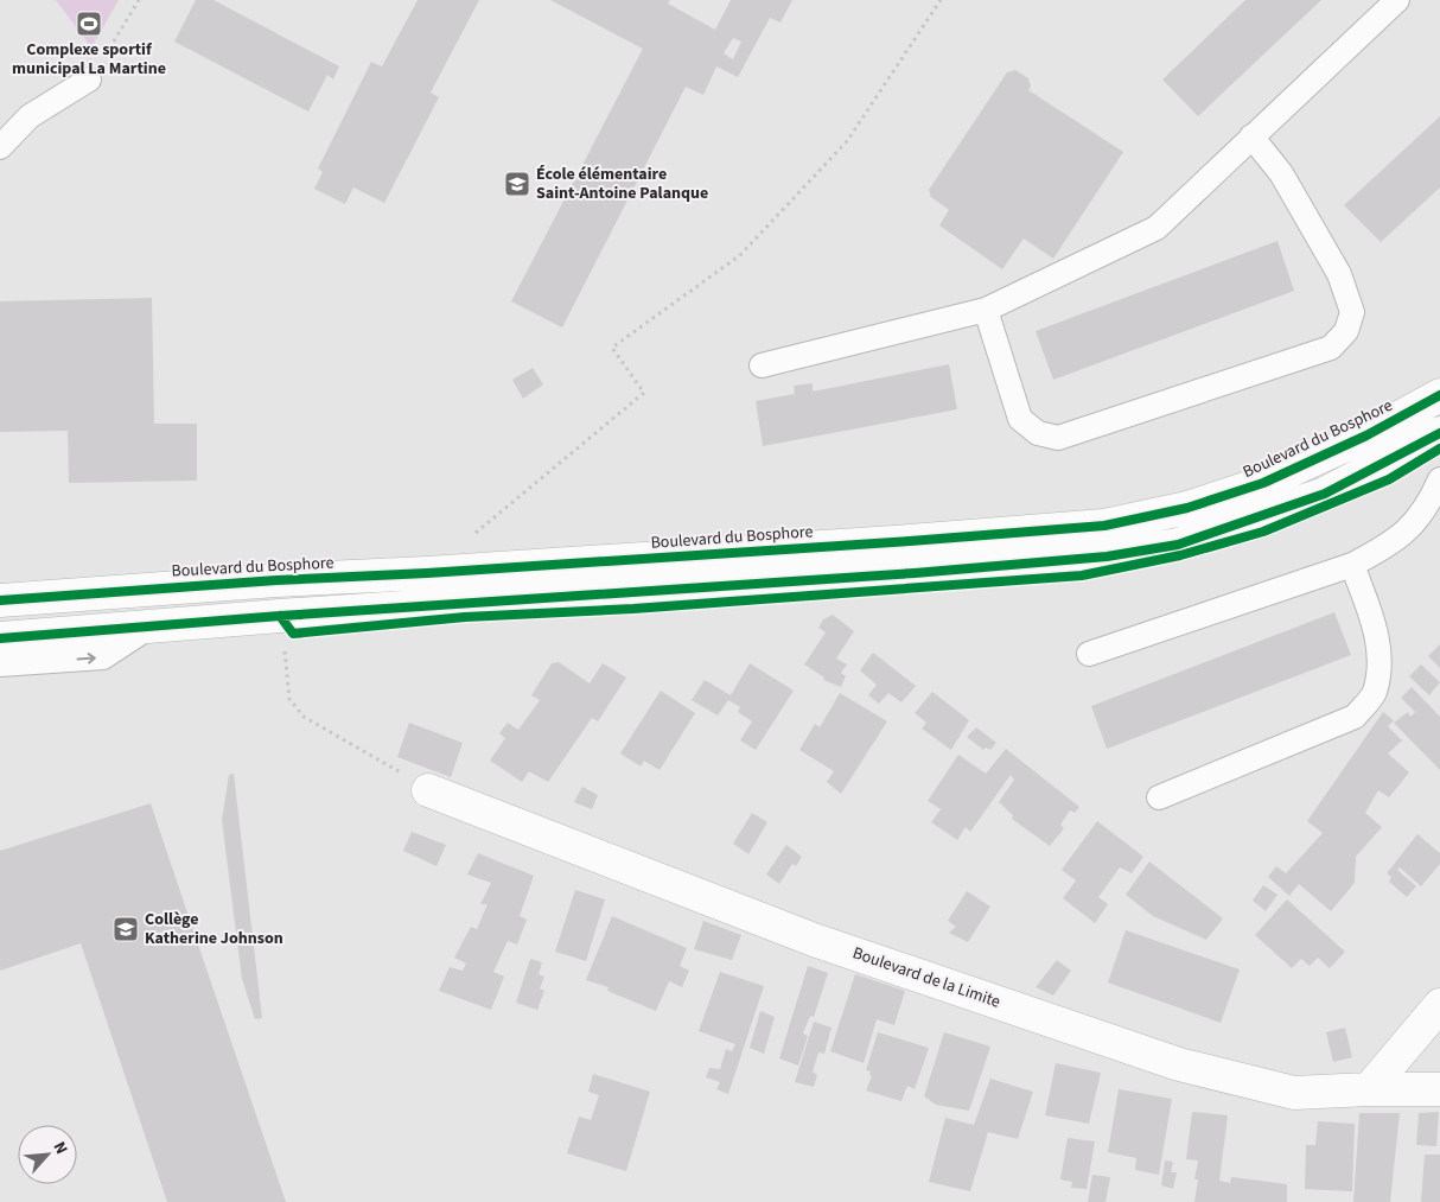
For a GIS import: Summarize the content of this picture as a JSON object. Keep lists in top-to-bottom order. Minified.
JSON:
{"streets":{"street":["Boulevard du Bosphore","Boulevard de la Limite"]},"places":{"sports":["Complexe sportif municipal La Martine"],"school or university":["École élémentaire Saint-Antoine Palanque","Collège Katherine Johnson"]},"north":"top right"}
